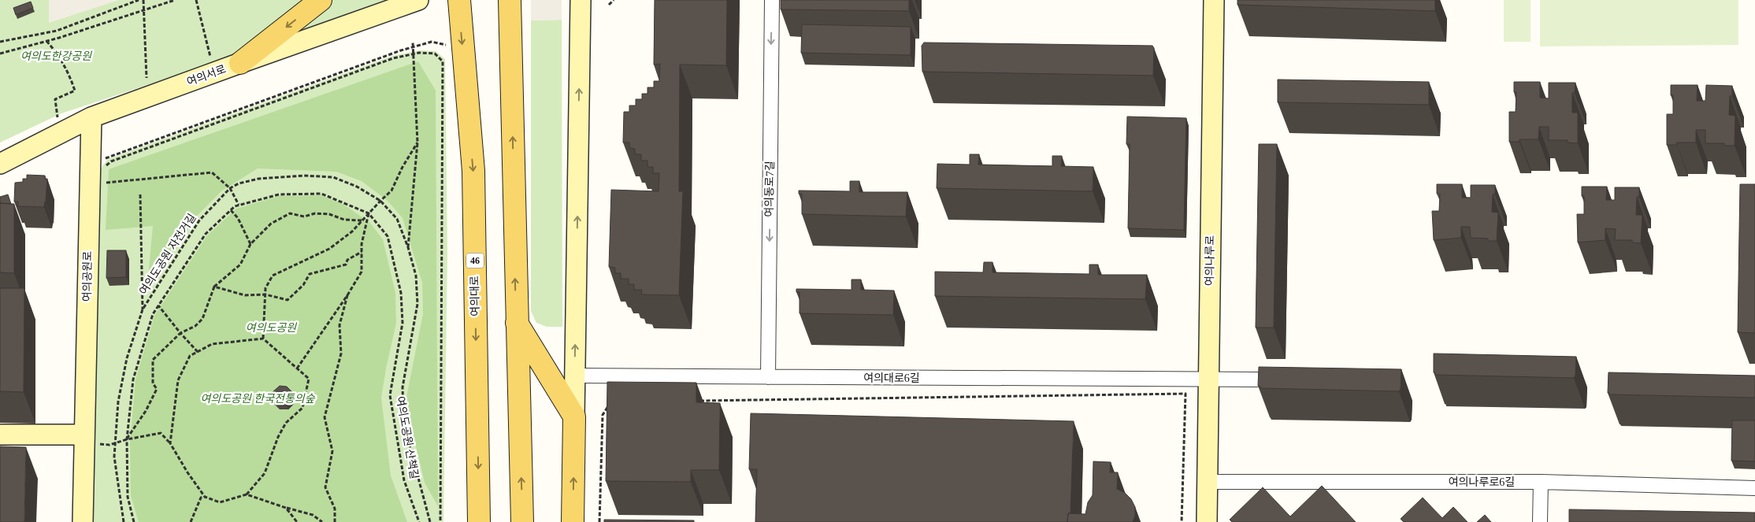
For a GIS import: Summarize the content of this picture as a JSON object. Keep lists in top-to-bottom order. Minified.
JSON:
{"streets":{"main road":["46","여의대로"],"street":["여의서로","여의동로7길","여의나루로","여의공원로","여의대로6길","여의나루로6길"],"path":["여의도공원 자전거길","여의도공원 산책길"]},"crossings":[["여의서로","여의공원로"],["여의동로7길","여의대로6길"],["여의나루로","여의대로6길"],["여의나루로","여의나루로6길"]],"one_way":["여의동로7길"],"parks":["여의도한강공원","여의도공원","여의도공원 한국전통의숲"]}
